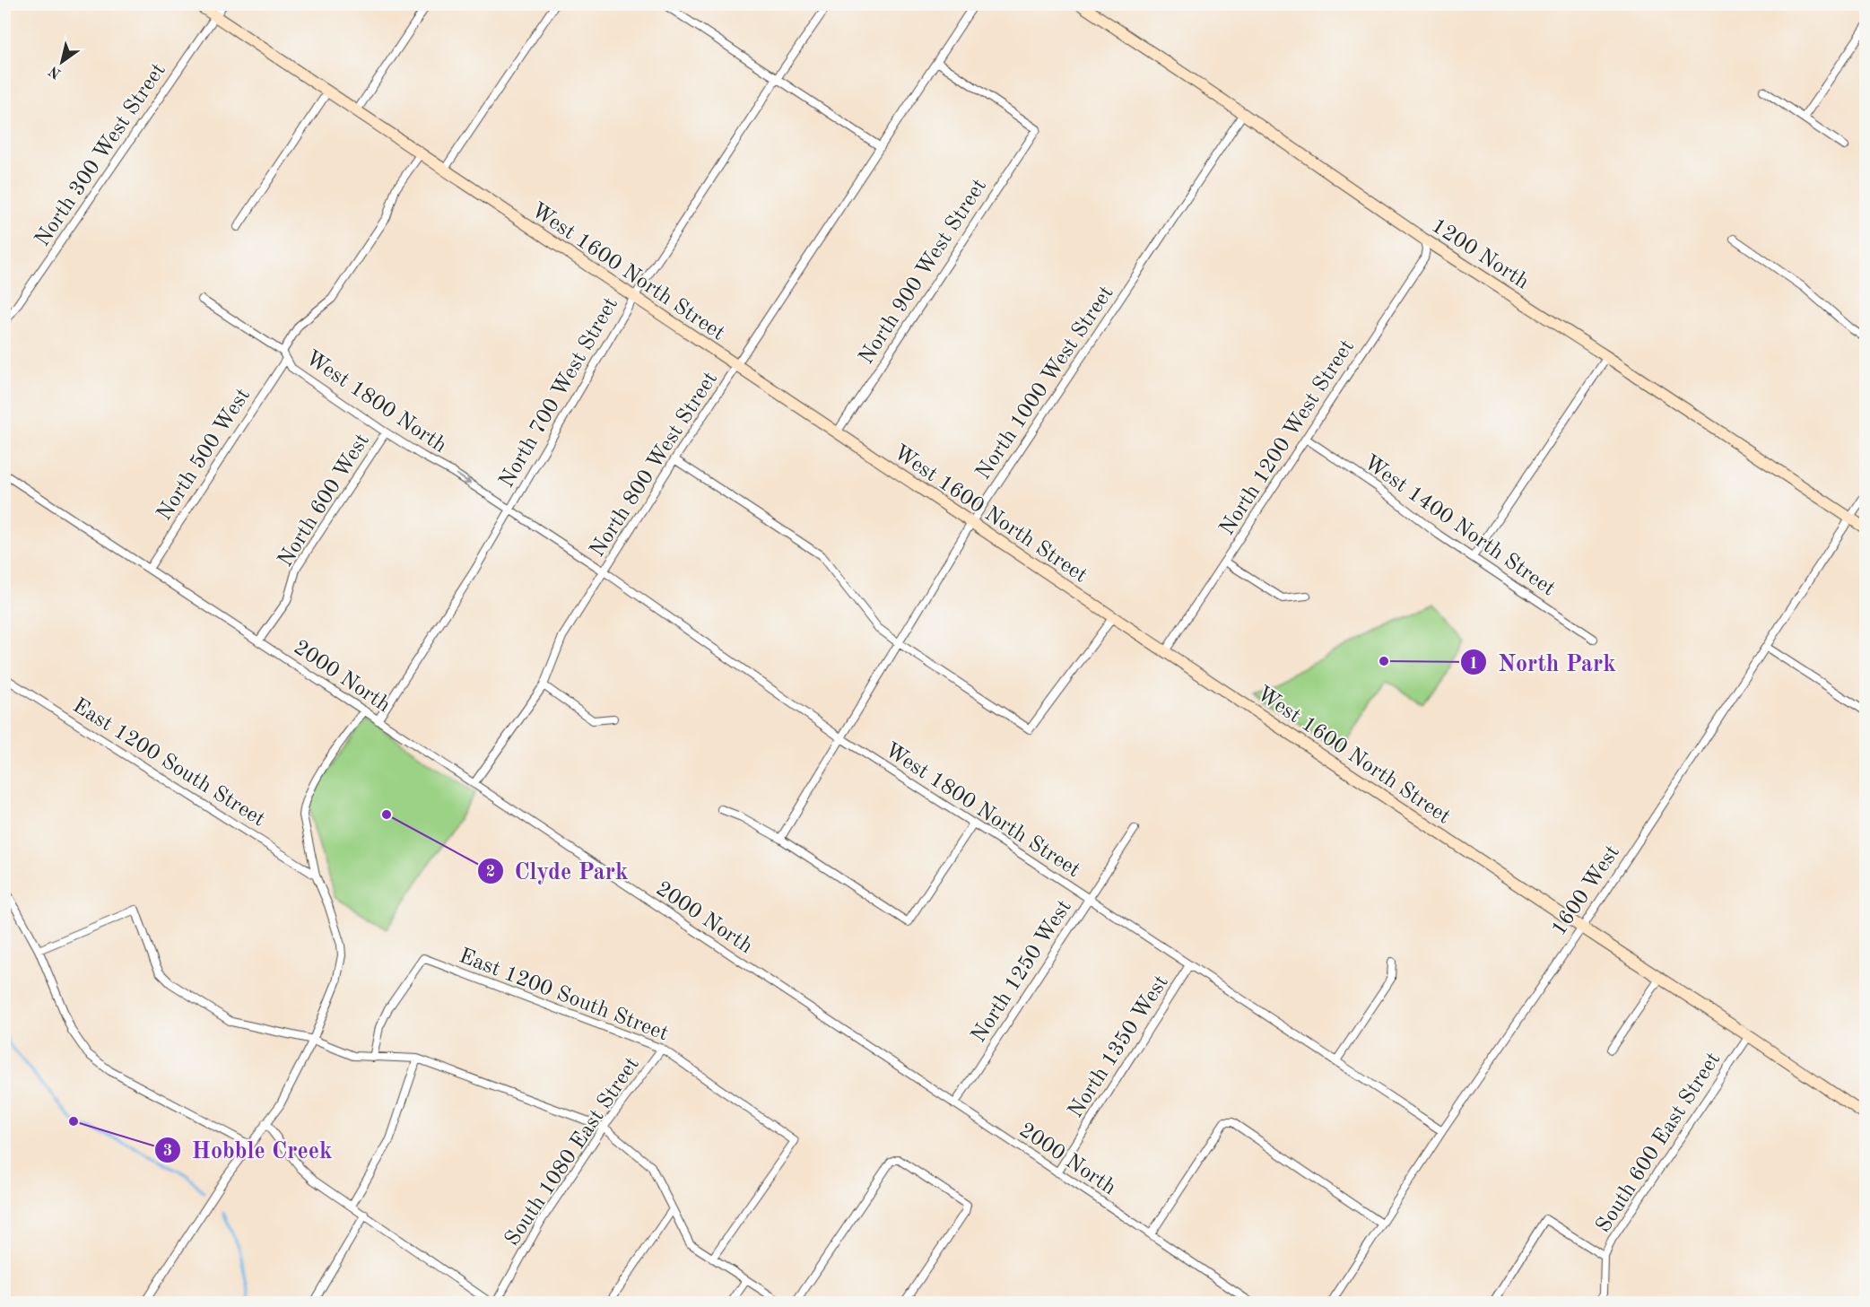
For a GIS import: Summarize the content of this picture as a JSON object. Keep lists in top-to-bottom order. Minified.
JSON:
{"streets":{"street":["North 300 West Street","1200 North","West 1600 North Street","North 900 West Street","North 1000 West Street","North 700 West Street","West 1800 North","North 1200 West Street","North 500 West","North 800 West Street","North 600 West","West 1400 North Street","2000 North","East 1200 South Street","West 1800 North Street","1600 West","North 1250 West","North 1350 West","South 600 East Street","South 1080 East Street"]},"crossings":[["North 300 West Street","West 1600 North Street"],["1200 North","North 1000 West Street"],["1200 North","North 1200 West Street"],["1200 North","1600 West"],["West 1600 North Street","North 900 West Street"],["West 1600 North Street","North 1000 West Street"],["West 1600 North Street","North 700 West Street"],["West 1600 North Street","North 1200 West Street"],["West 1600 North Street","North 500 West"],["West 1600 North Street","North 800 West Street"],["West 1600 North Street","1600 West"],["West 1600 North Street","South 600 East Street"],["North 900 West Street","North 800 West Street"],["North 1000 West Street","West 1800 North Street"],["North 700 West Street","West 1800 North"],["North 700 West Street","2000 North"],["North 700 West Street","West 1800 North Street"],["West 1800 North","North 500 West"],["West 1800 North","North 600 West"],["West 1800 North","West 1800 North Street"],["North 1200 West Street","West 1400 North Street"],["North 500 West","2000 North"],["North 800 West Street","2000 North"],["North 800 West Street","West 1800 North Street"],["North 600 West","2000 North"],["2000 North","North 1250 West"],["2000 North","North 1350 West"],["East 1200 South Street","South 1080 East Street"],["West 1800 North Street","1600 West"],["West 1800 North Street","North 1250 West"],["West 1800 North Street","North 1350 West"]],"one_way":["West 1800 North"],"places":["North Park","Clyde Park","Hobble Creek"],"north":"bottom left"}
